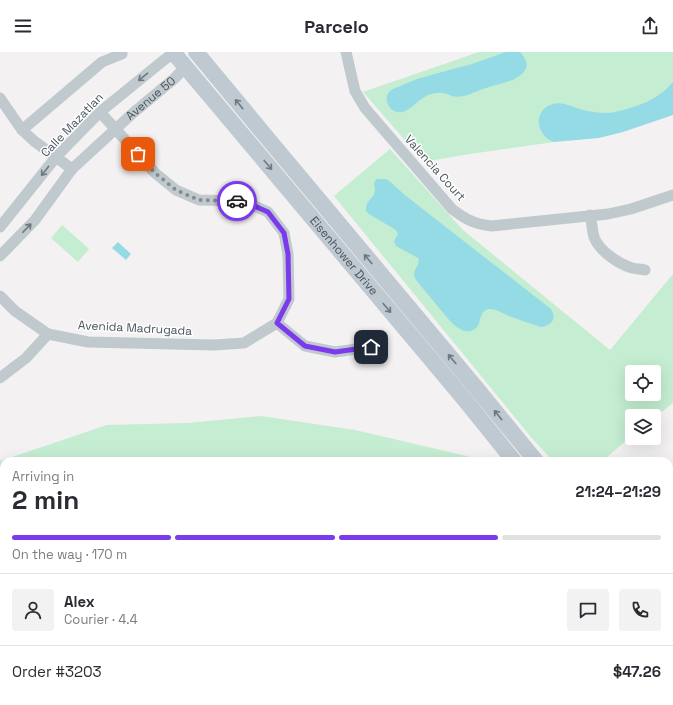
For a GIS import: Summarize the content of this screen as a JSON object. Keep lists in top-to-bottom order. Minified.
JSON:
{"streets":{"main road":["Eisenhower Drive"],"street":["Avenue 50","Calle Mazatlan","Valencia Court","Avenida Madrugada"]},"crossings":[["Avenue 50","Eisenhower Drive"],["Calle Mazatlan","Eisenhower Drive"]],"page":{"header":"Parcelo","heading":["2 min","Arriving in","21:24–21:29"],"panel":["Alex","Courier · 4.4","Order #3203","$47.26"],"bar":"On the way · 170 m"}}
